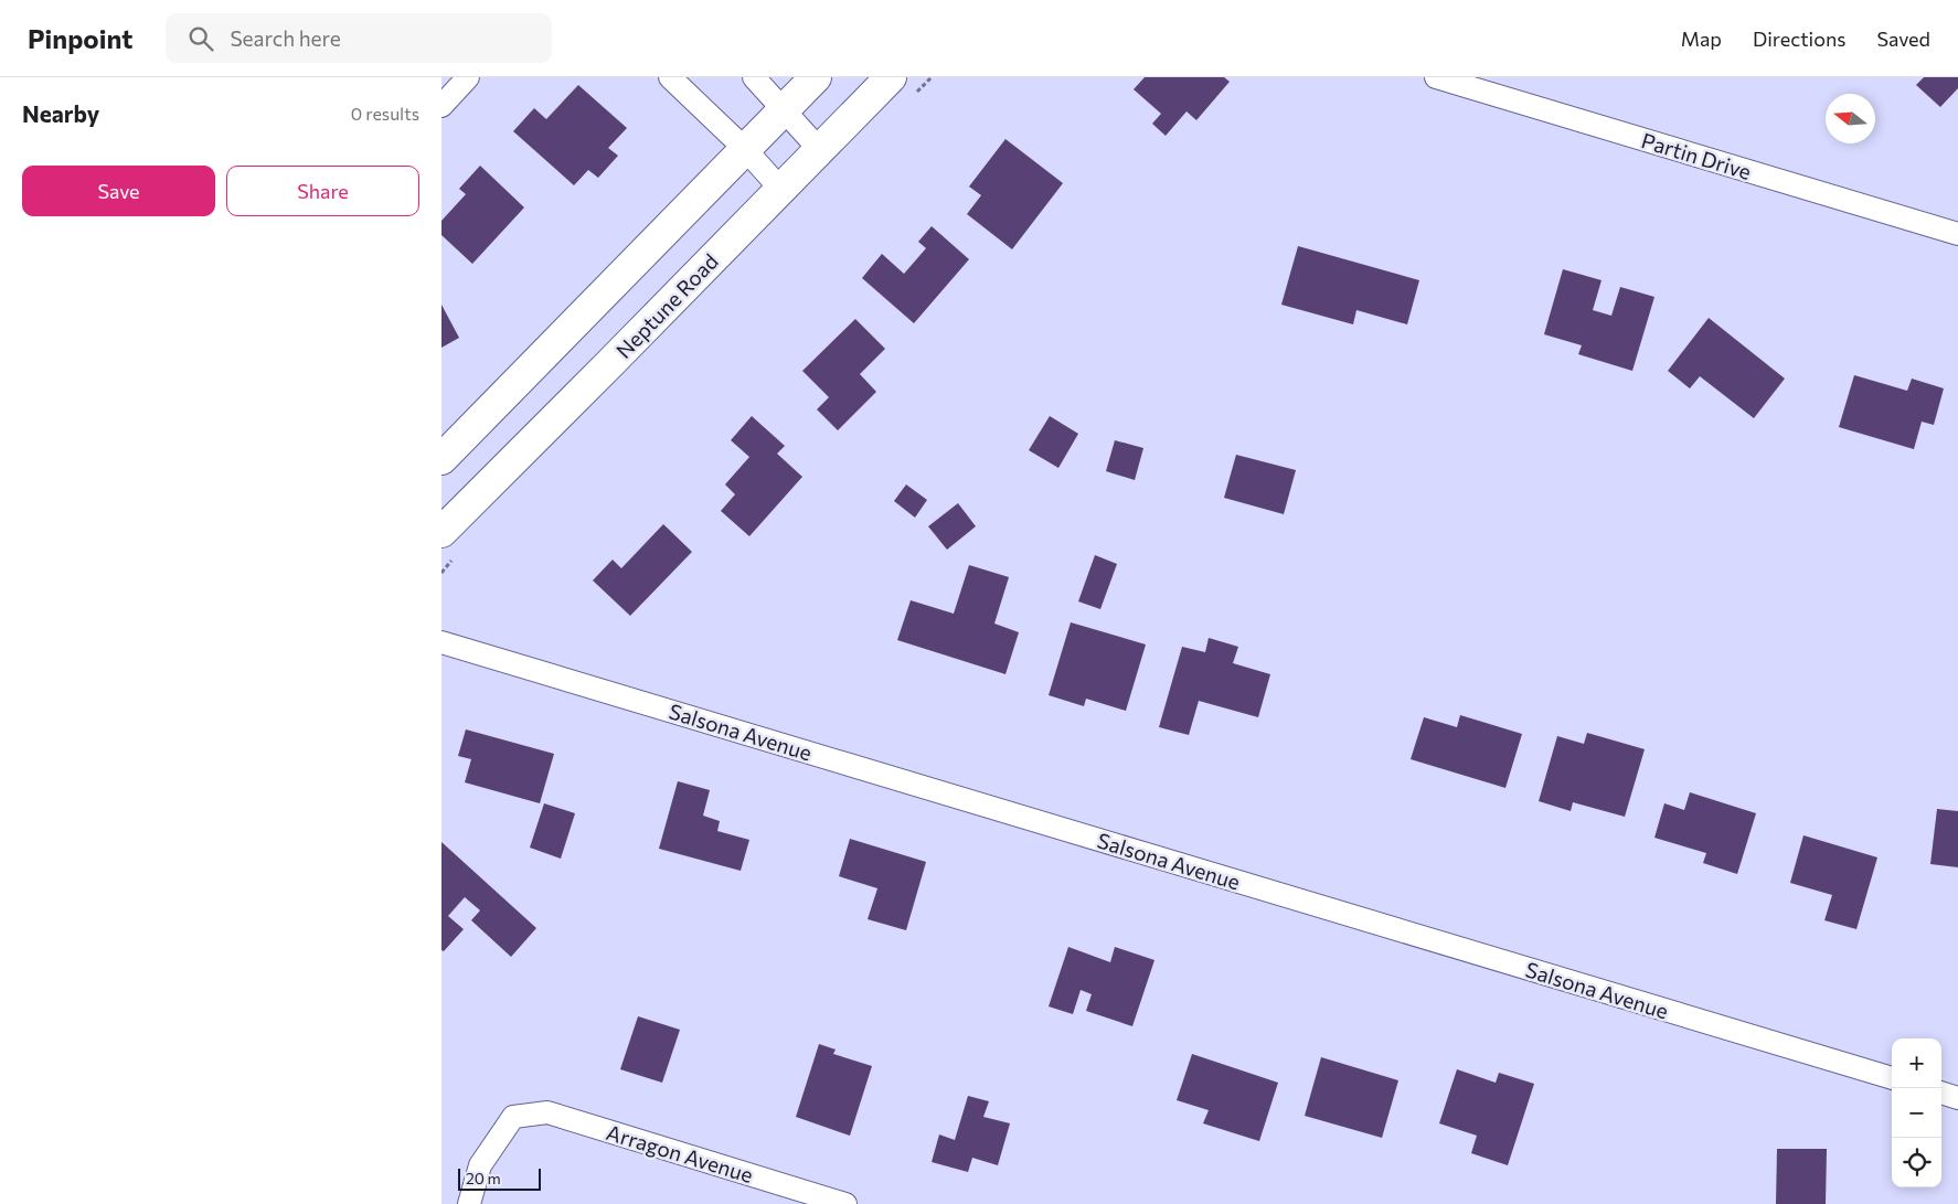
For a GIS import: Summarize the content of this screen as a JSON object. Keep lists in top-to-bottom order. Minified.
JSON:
{"streets":{"main road":["Neptune Road"],"street":["Partin Drive","Salsona Avenue","Arragon Avenue"]},"scale_bar":"20 m","north":"left","page":{"header":"Pinpoint","search":"Search here","nav":["Map","Directions","Saved"],"heading":["Nearby","0 results"],"buttons":["Save","Share"],"map_buttons":["+","−"],"scale":"20 m"}}
